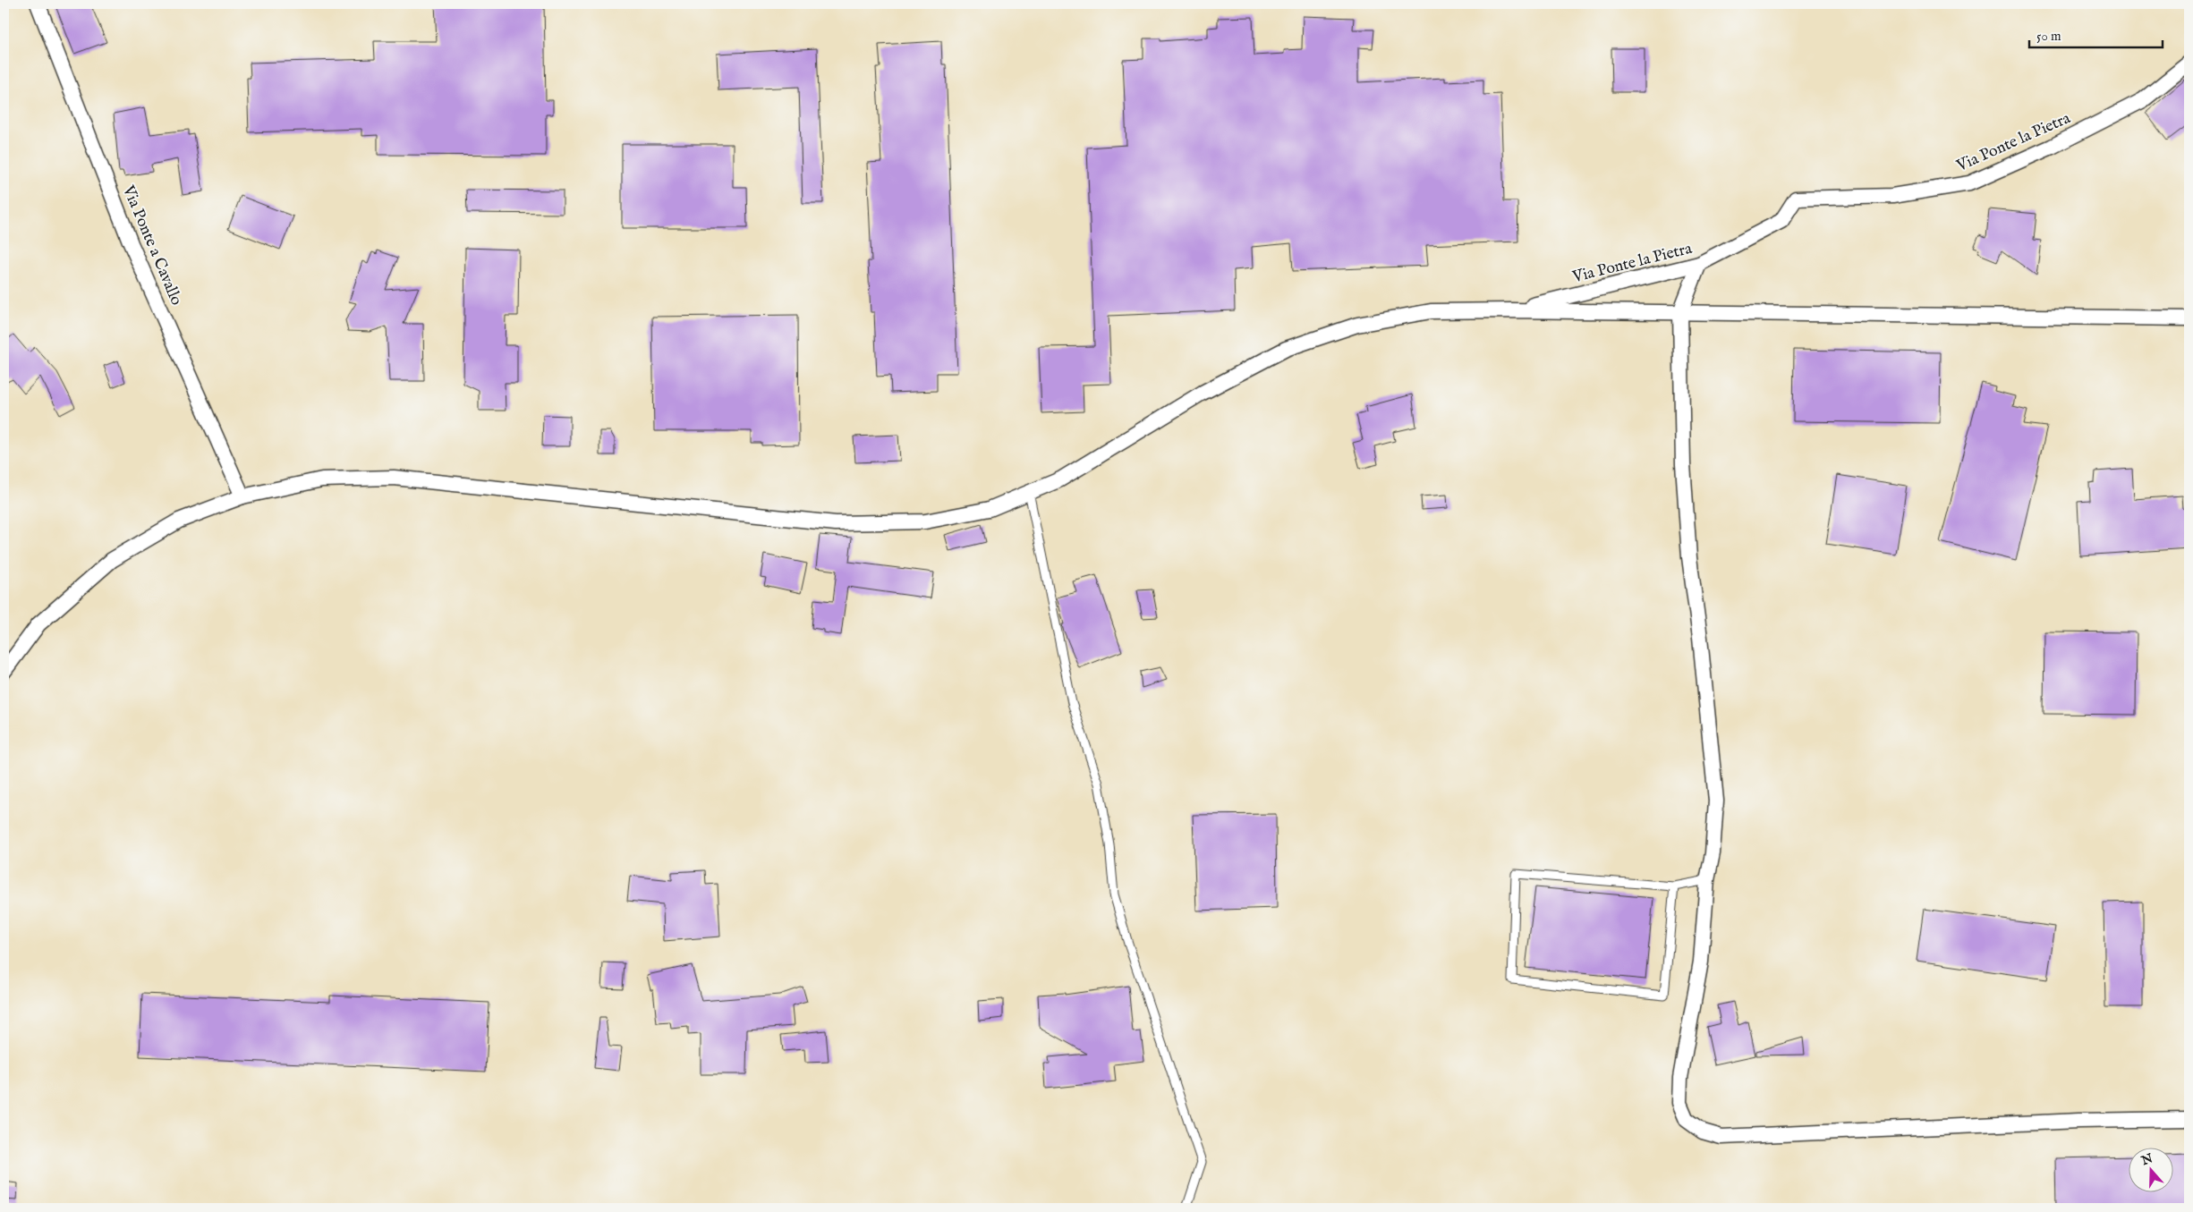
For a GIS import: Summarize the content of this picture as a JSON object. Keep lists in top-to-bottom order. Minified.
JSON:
{"streets":{"street":["Via Ponte la Pietra","Via Ponte a Cavallo"]},"scale_bar":"50 m","north":"top"}
